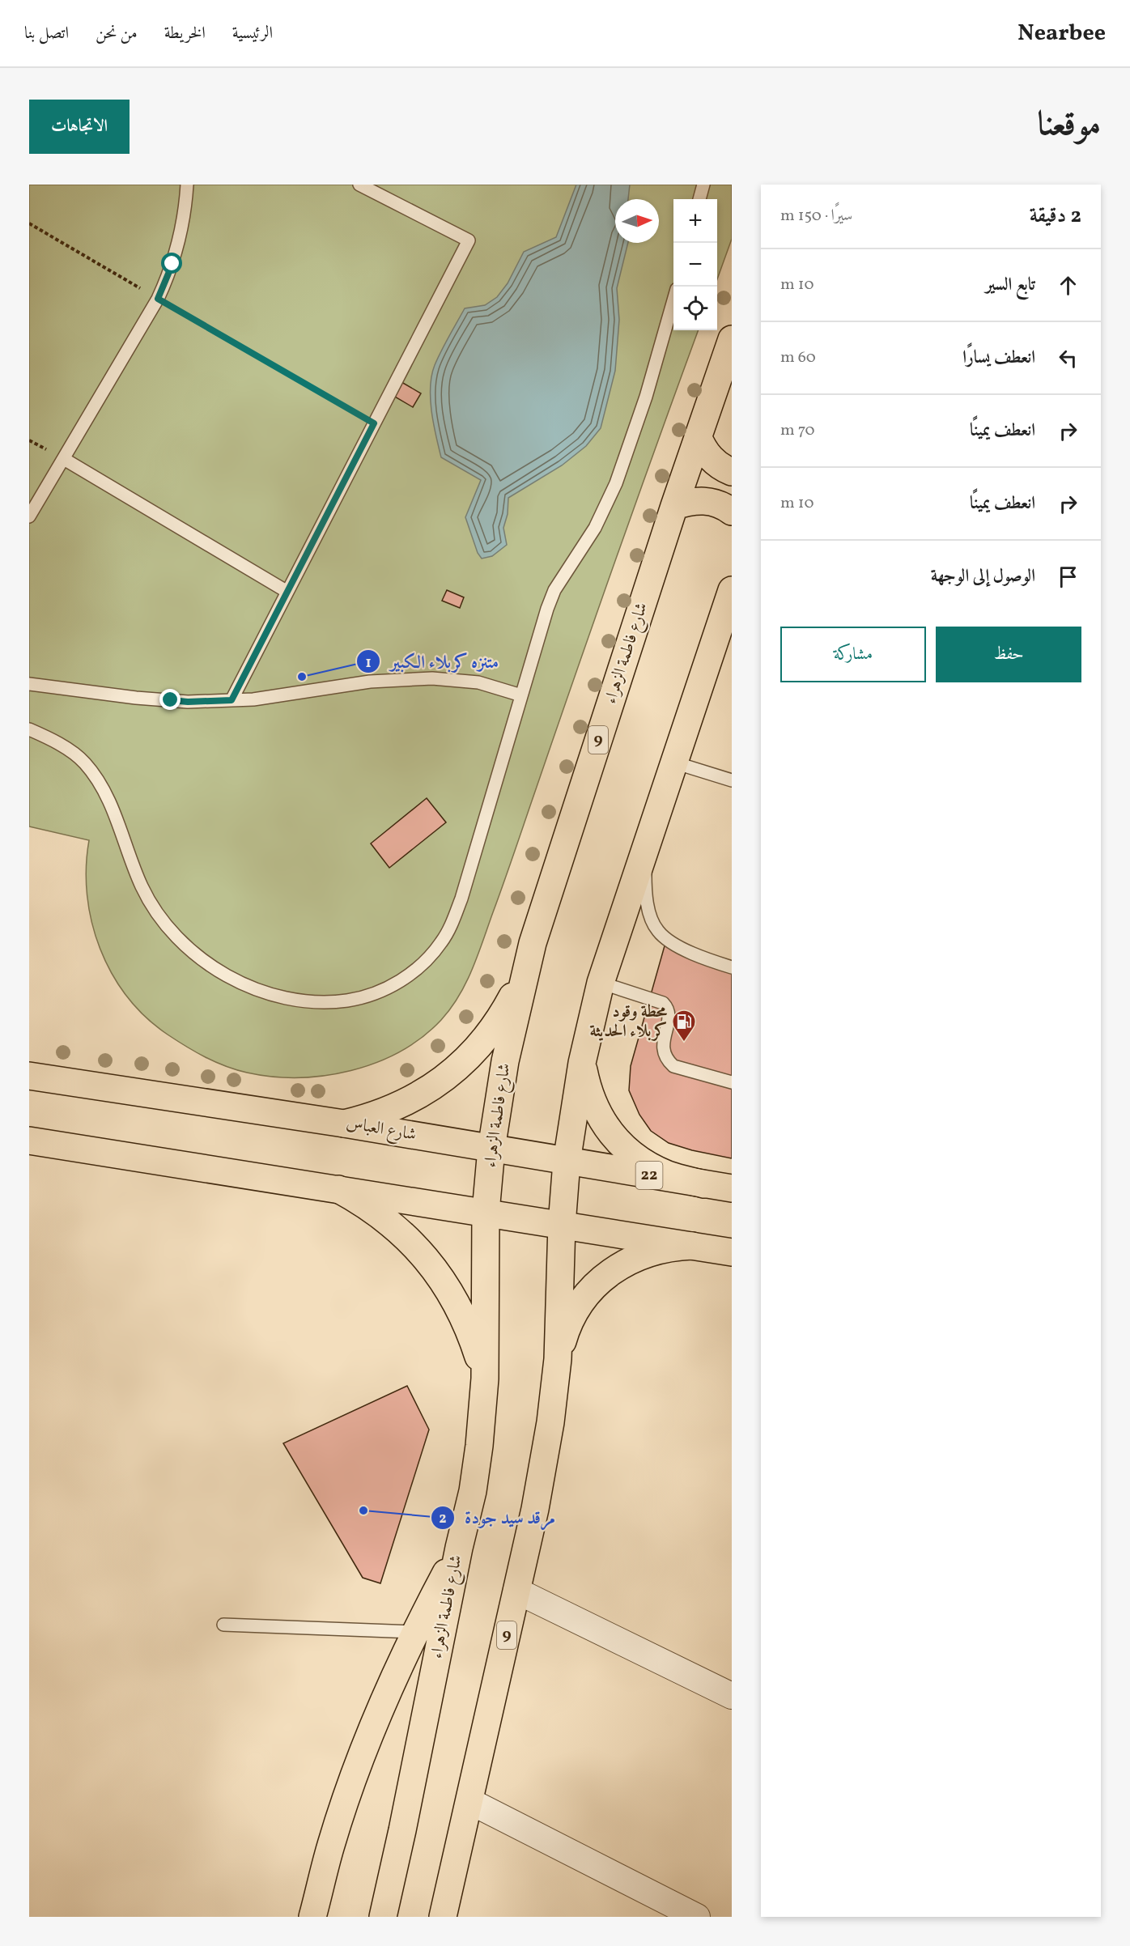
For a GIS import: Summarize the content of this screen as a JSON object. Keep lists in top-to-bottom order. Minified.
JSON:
{"streets":{"main road":["شارع فاطمة الزهراء","9","شارع العباس","22"]},"crossings":[["شارع فاطمة الزهراء","شارع العباس"],["9","شارع العباس"]],"places":{"other":["متنزه كربلاء الكبير","مرقد سيد جودة"],"fuel station":["محطة وقود كربلاء الحديثة"]},"north":"right","page":{"header":"Nearbee","nav":["الرئيسية","الخريطة","من نحن","اتصل بنا"],"title":"موقعنا","buttons":["الاتجاهات",["حفظ","مشاركة"]],"heading":["2 دقيقة","سيرًا · 150 m"],"map_buttons":["+","−"],"list":[["تابع السير","10 m"],["انعطف يسارًا","60 m"],["انعطف يمينًا","70 m"],["انعطف يمينًا","10 m"],"الوصول إلى الوجهة"]}}
